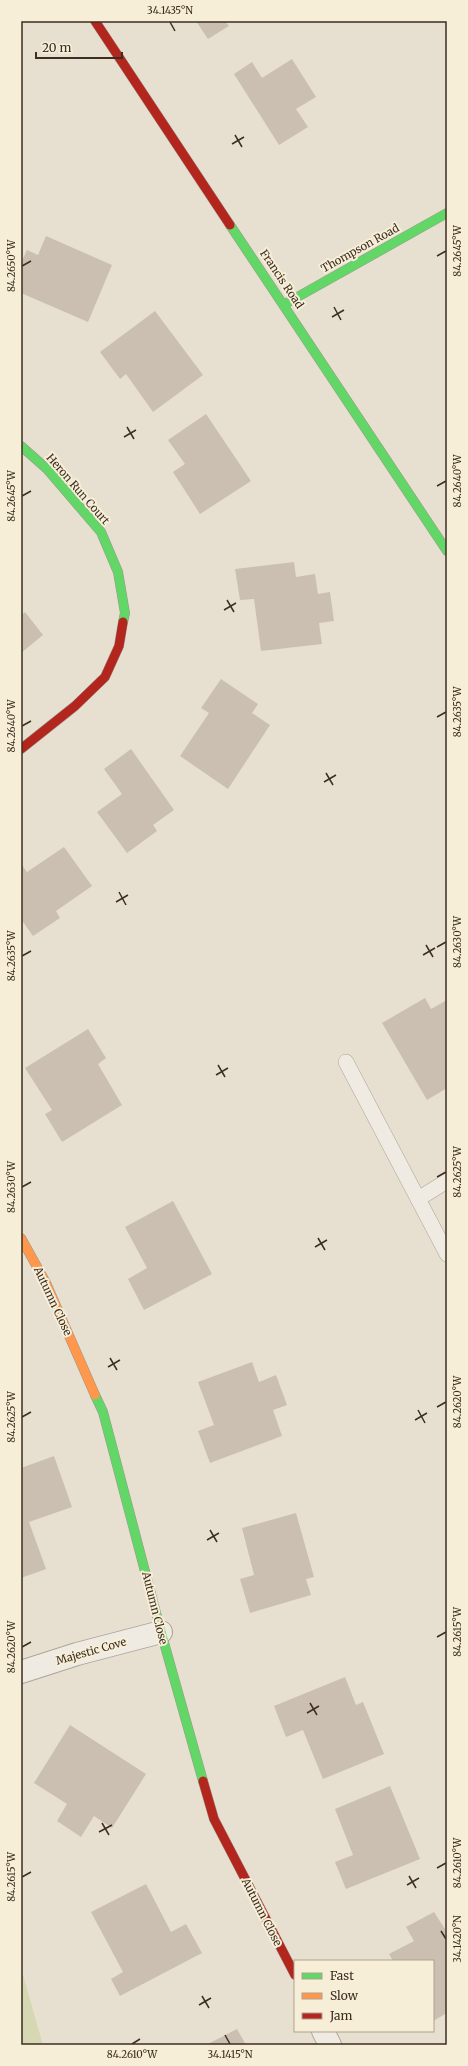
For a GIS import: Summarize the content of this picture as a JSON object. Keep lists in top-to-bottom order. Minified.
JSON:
{"streets":{"street":["Thompson Road","Francis Road","Heron Run Court","Autumn Close","Majestic Cove"]},"crossings":[["Thompson Road","Francis Road"],["Autumn Close","Majestic Cove"]],"legend":["Fast","Slow","Jam"],"scale_bar":"20 m","coordinates":["34.1435°N","84.2645°W","84.2650°W","84.2640°W","84.2635°W","84.2630°W","84.2625°W","84.2620°W","84.2615°W","84.2610°W","34.1420°N","34.1415°N"]}
